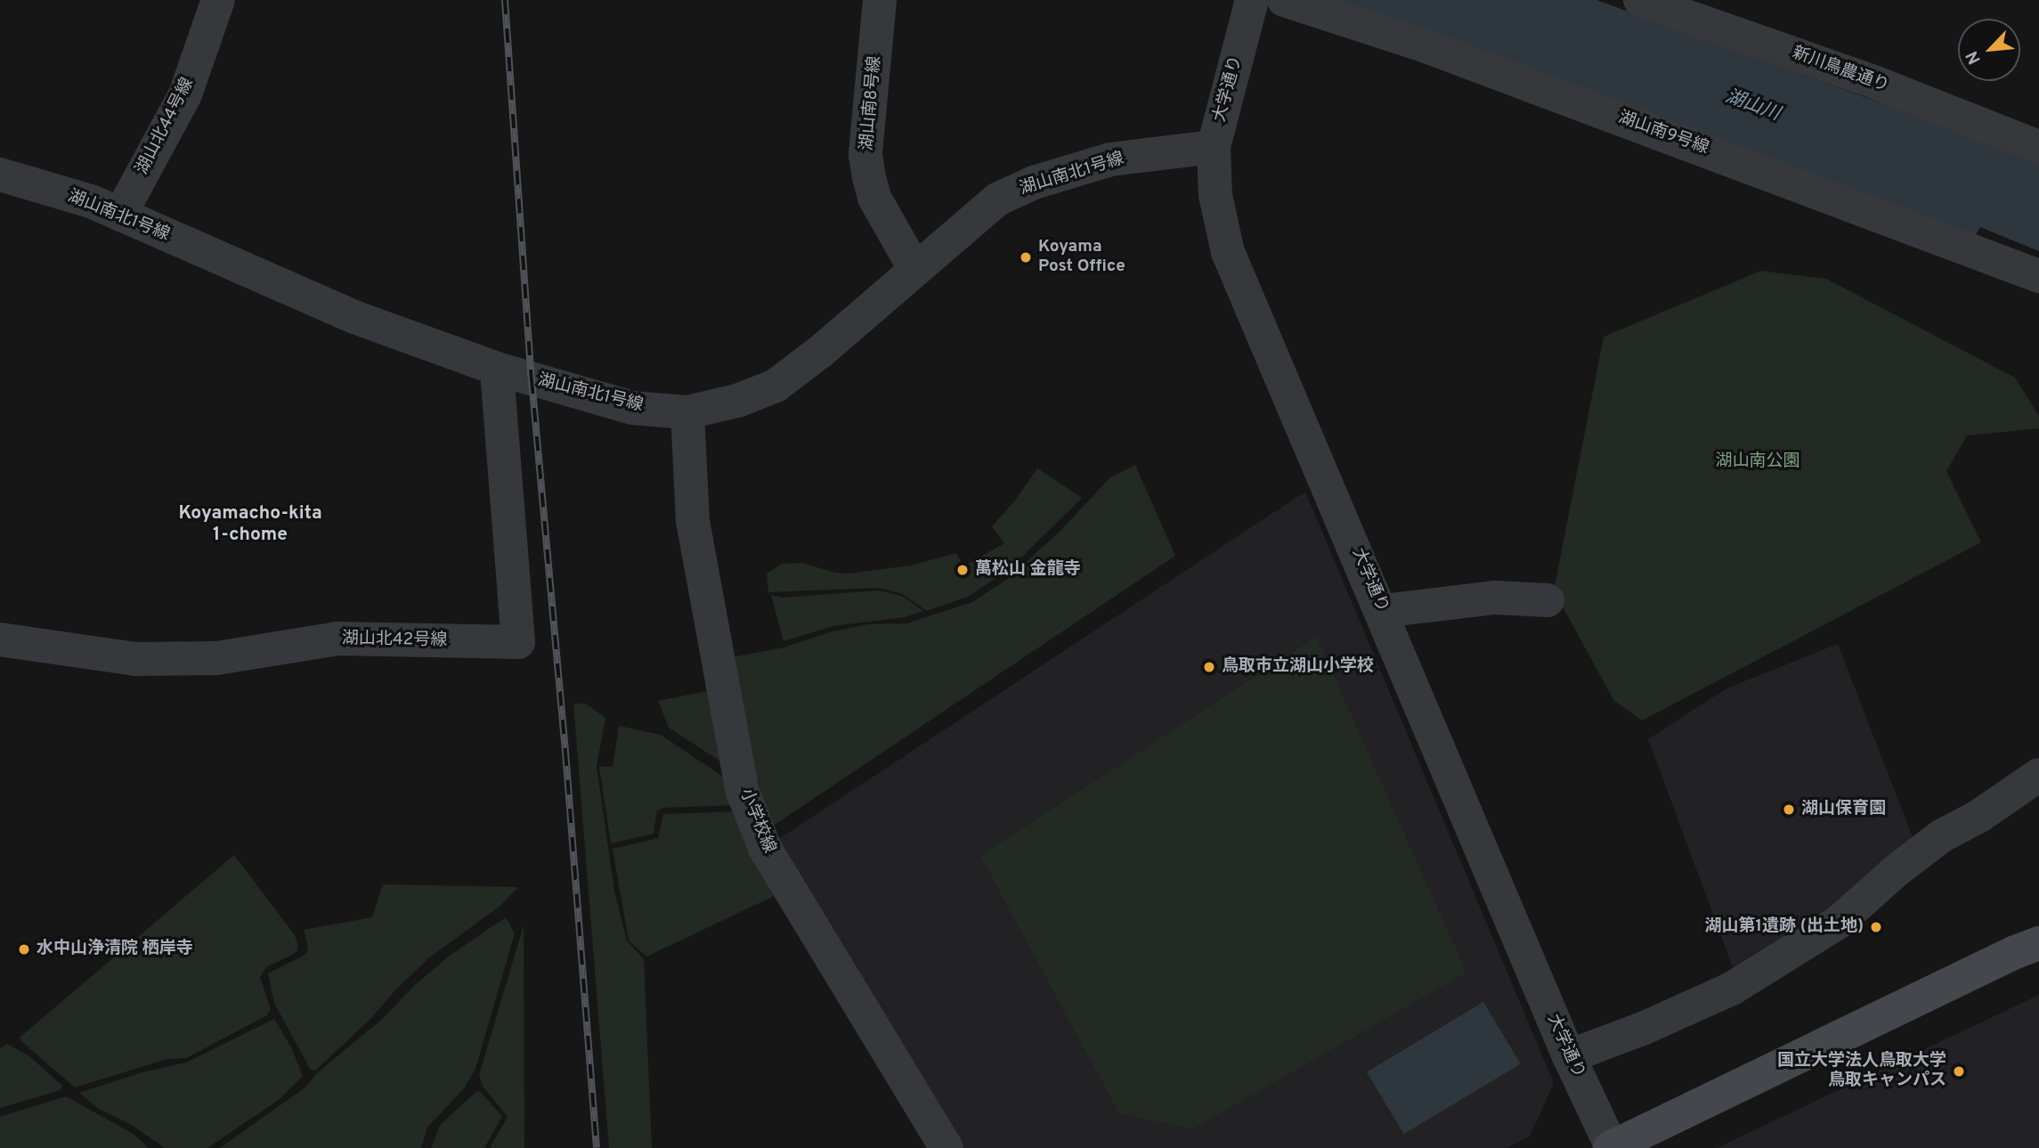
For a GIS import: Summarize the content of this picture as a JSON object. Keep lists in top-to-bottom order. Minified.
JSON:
{"streets":{"street":["新川鳥農通り","大学通り","湖山南8号線","湖山北44号線","湖山南9号線","湖山南北1号線","湖山北42号線","小学校線"]},"crossings":[["大学通り","湖山南北1号線"],["湖山南8号線","湖山南北1号線"],["湖山北44号線","湖山南北1号線"],["湖山南北1号線","湖山北42号線"],["湖山南北1号線","小学校線"]],"districts":["Koyamacho-kita 1-chome"],"water":["湖山川"],"parks":["湖山南公園"],"places":["Koyama Post Office","萬松山 金龍寺","鳥取市立湖山小学校","湖山保育園","湖山第1遺跡 (出土地)","水中山浄清院 栖岸寺","国立大学法人鳥取大学 鳥取キャンパス"],"north":"bottom left"}
